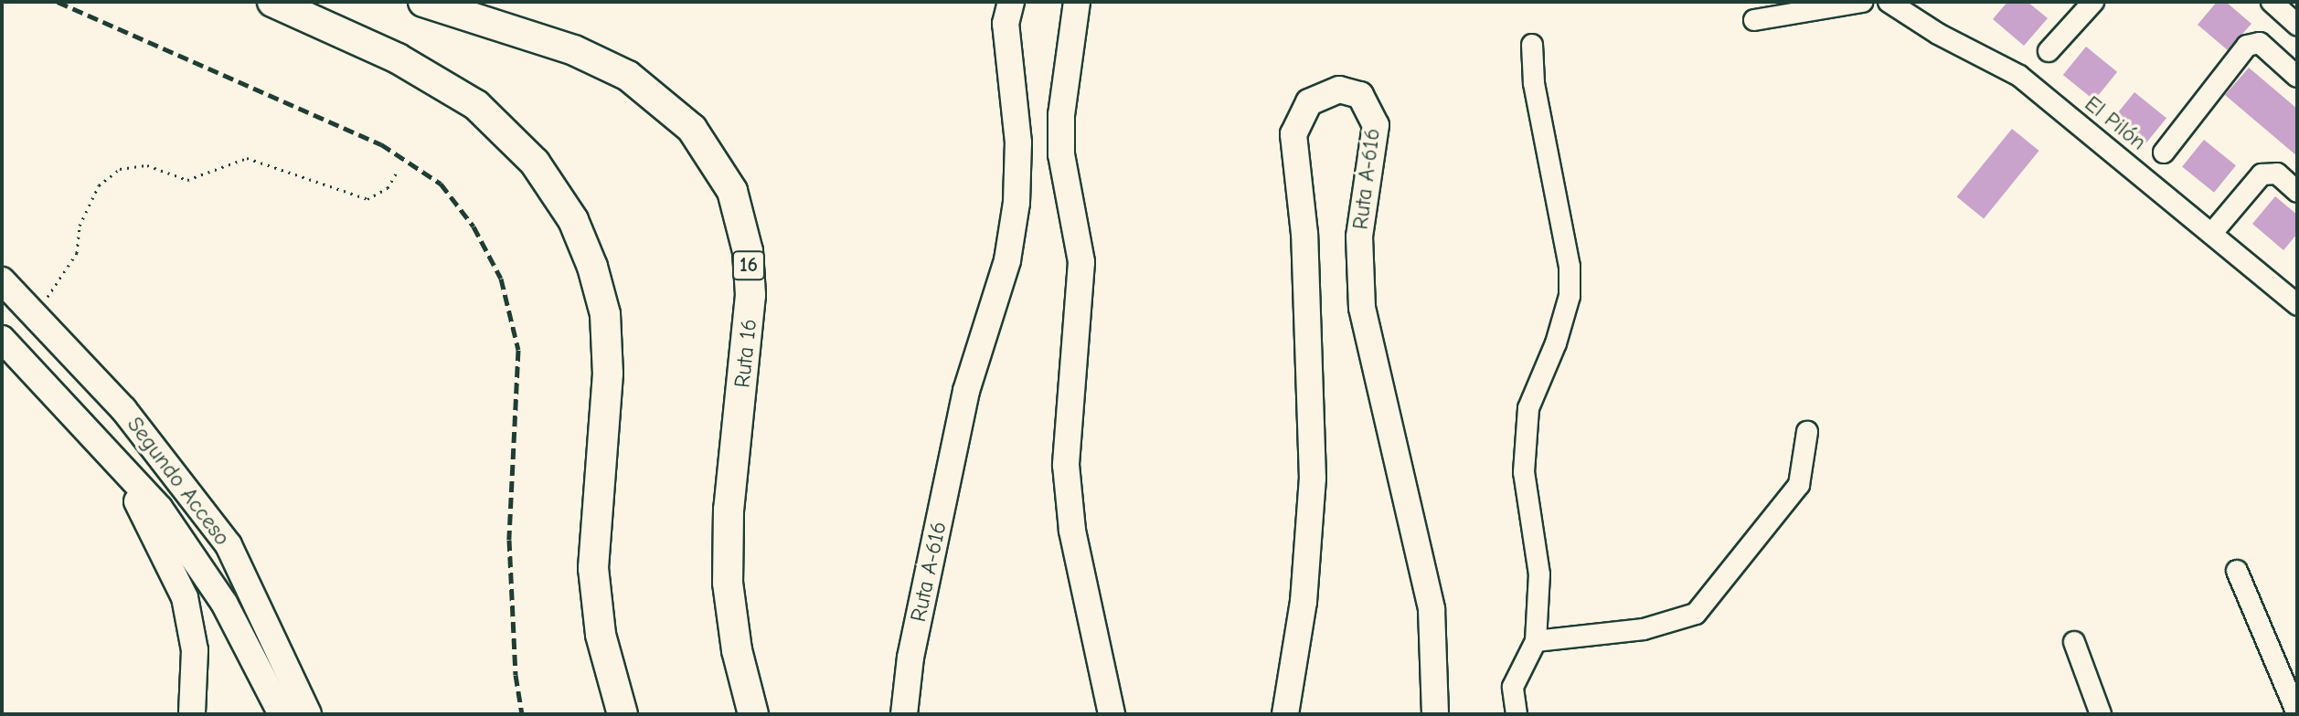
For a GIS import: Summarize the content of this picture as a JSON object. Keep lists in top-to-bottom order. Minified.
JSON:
{"streets":{"highway":["16","Ruta 16"],"main road":["Ruta A-616","Segundo Acceso"],"street":["El Pilón"]}}
